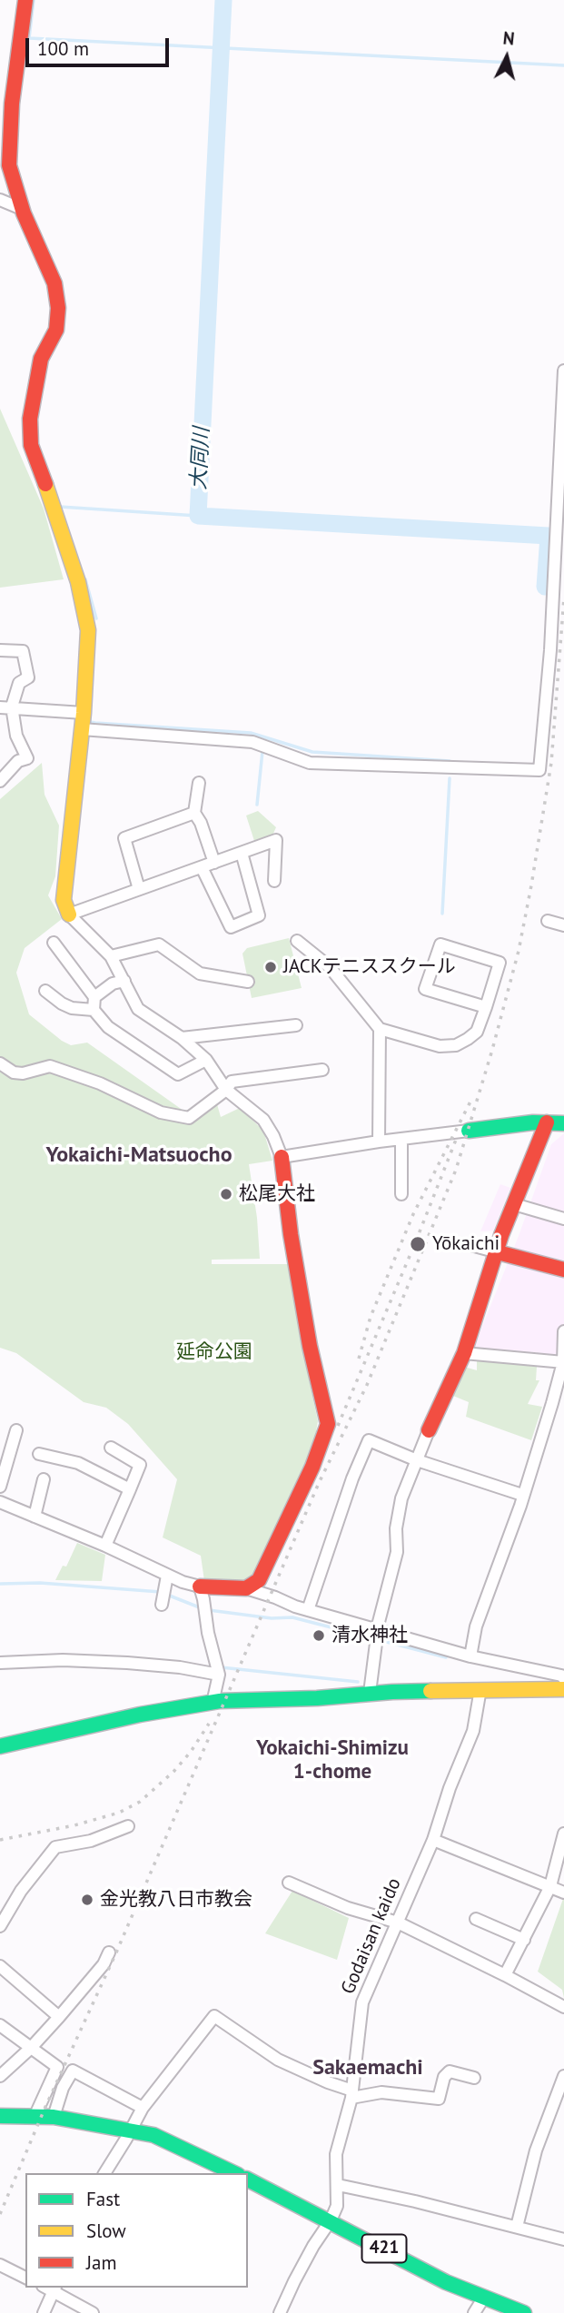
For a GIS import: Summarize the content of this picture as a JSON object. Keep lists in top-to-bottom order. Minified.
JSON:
{"streets":{"main road":["421"],"street":["Godaisan kaido"]},"crossings":[["Godaisan kaido","421"]],"districts":["Yokaichi-Matsuocho","Yokaichi-Shimizu 1-chome","Sakaemachi"],"water":["大同川"],"parks":["延命公園"],"places":["JACKテニススクール","松尾大社","Yōkaichi","清水神社","金光教八日市教会"],"legend":["Fast","Slow","Jam"],"scale_bar":"100 m","north":"top"}
